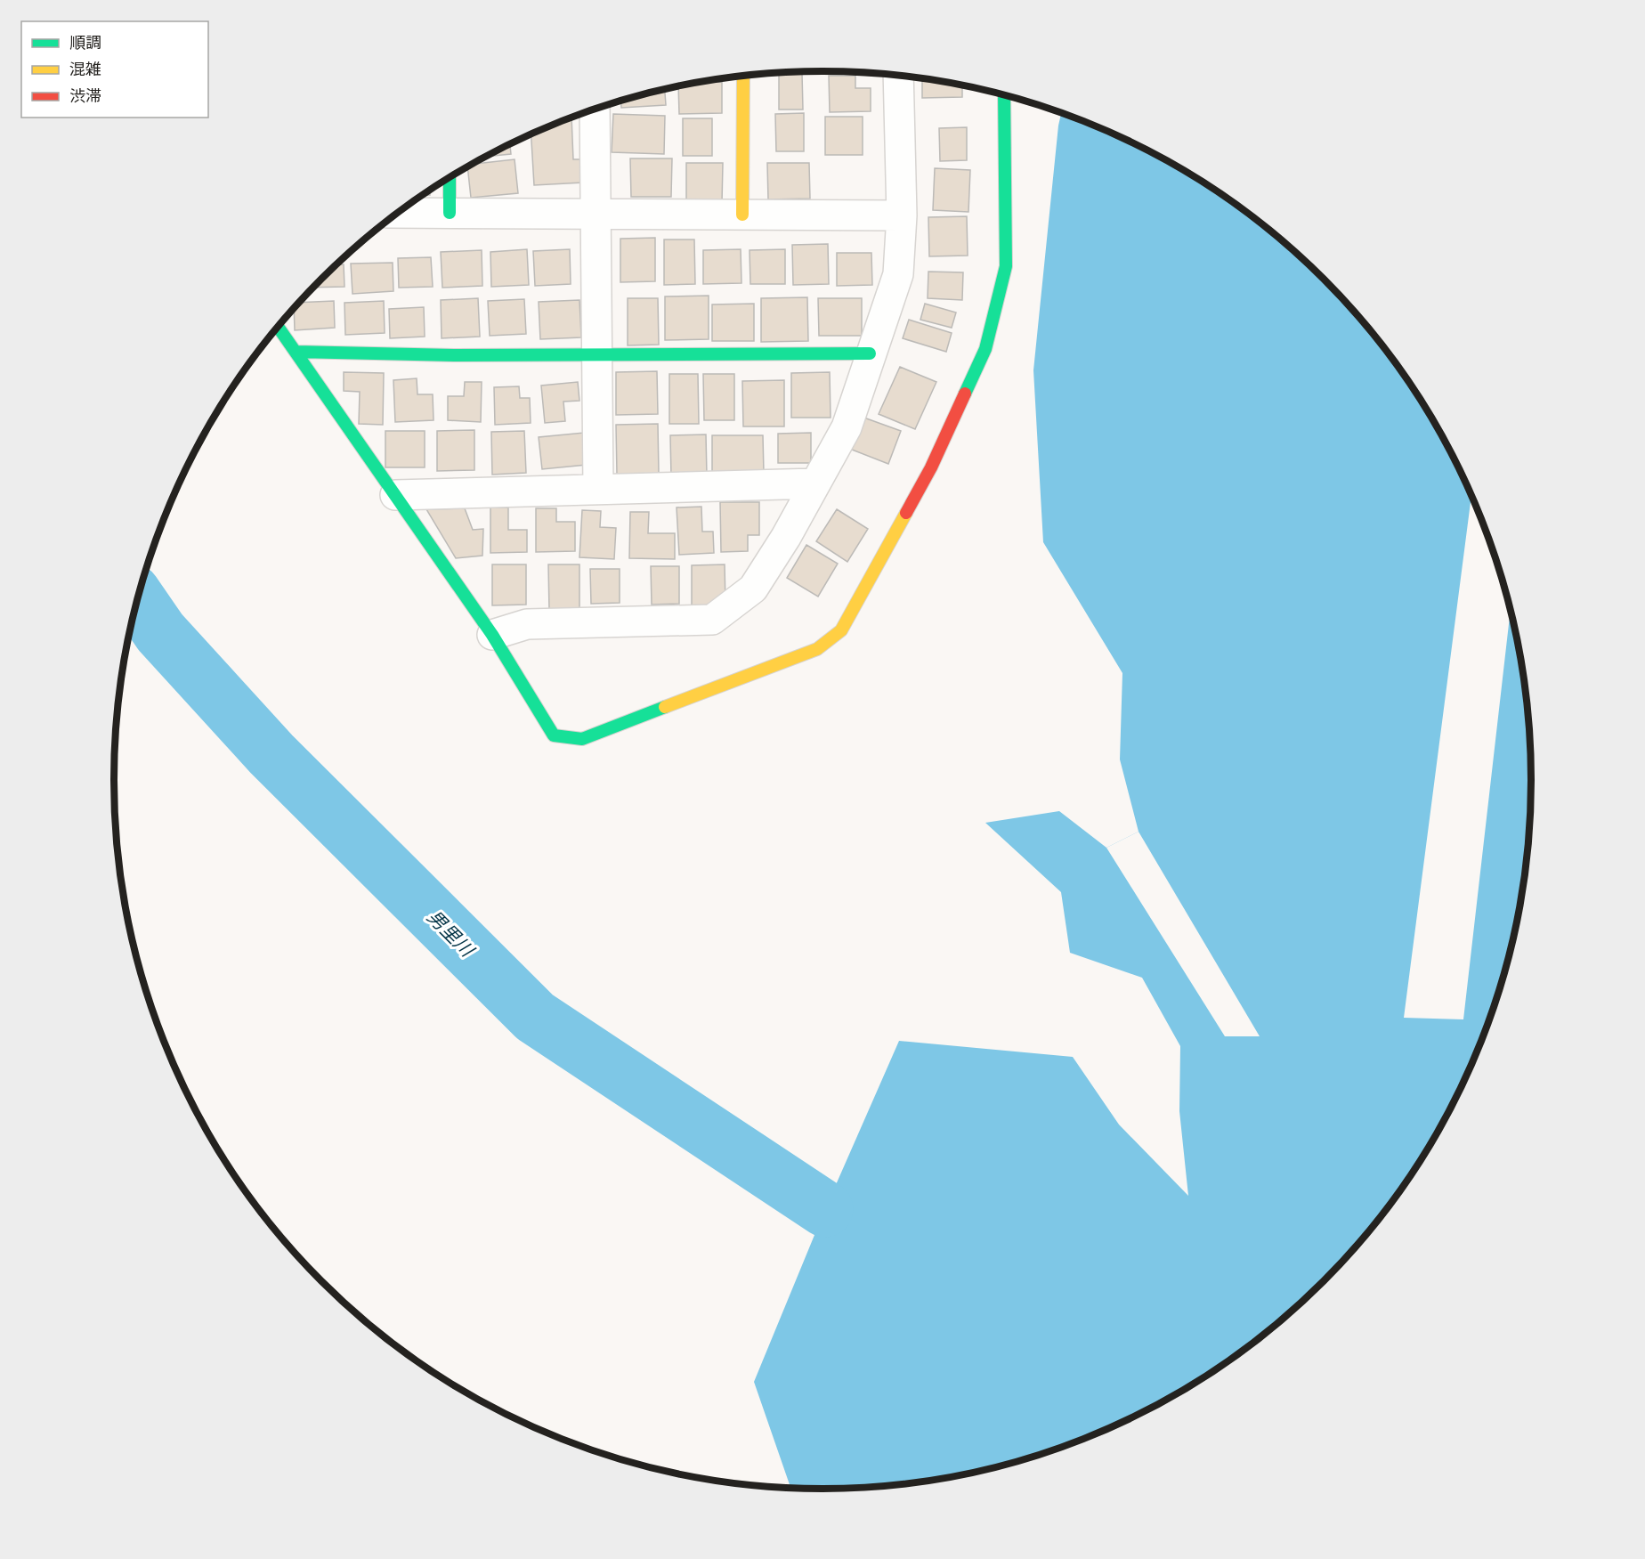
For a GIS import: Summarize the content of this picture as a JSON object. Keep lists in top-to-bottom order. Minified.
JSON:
{"water":["男里川"],"legend":["順調","混雑","渋滞"]}
